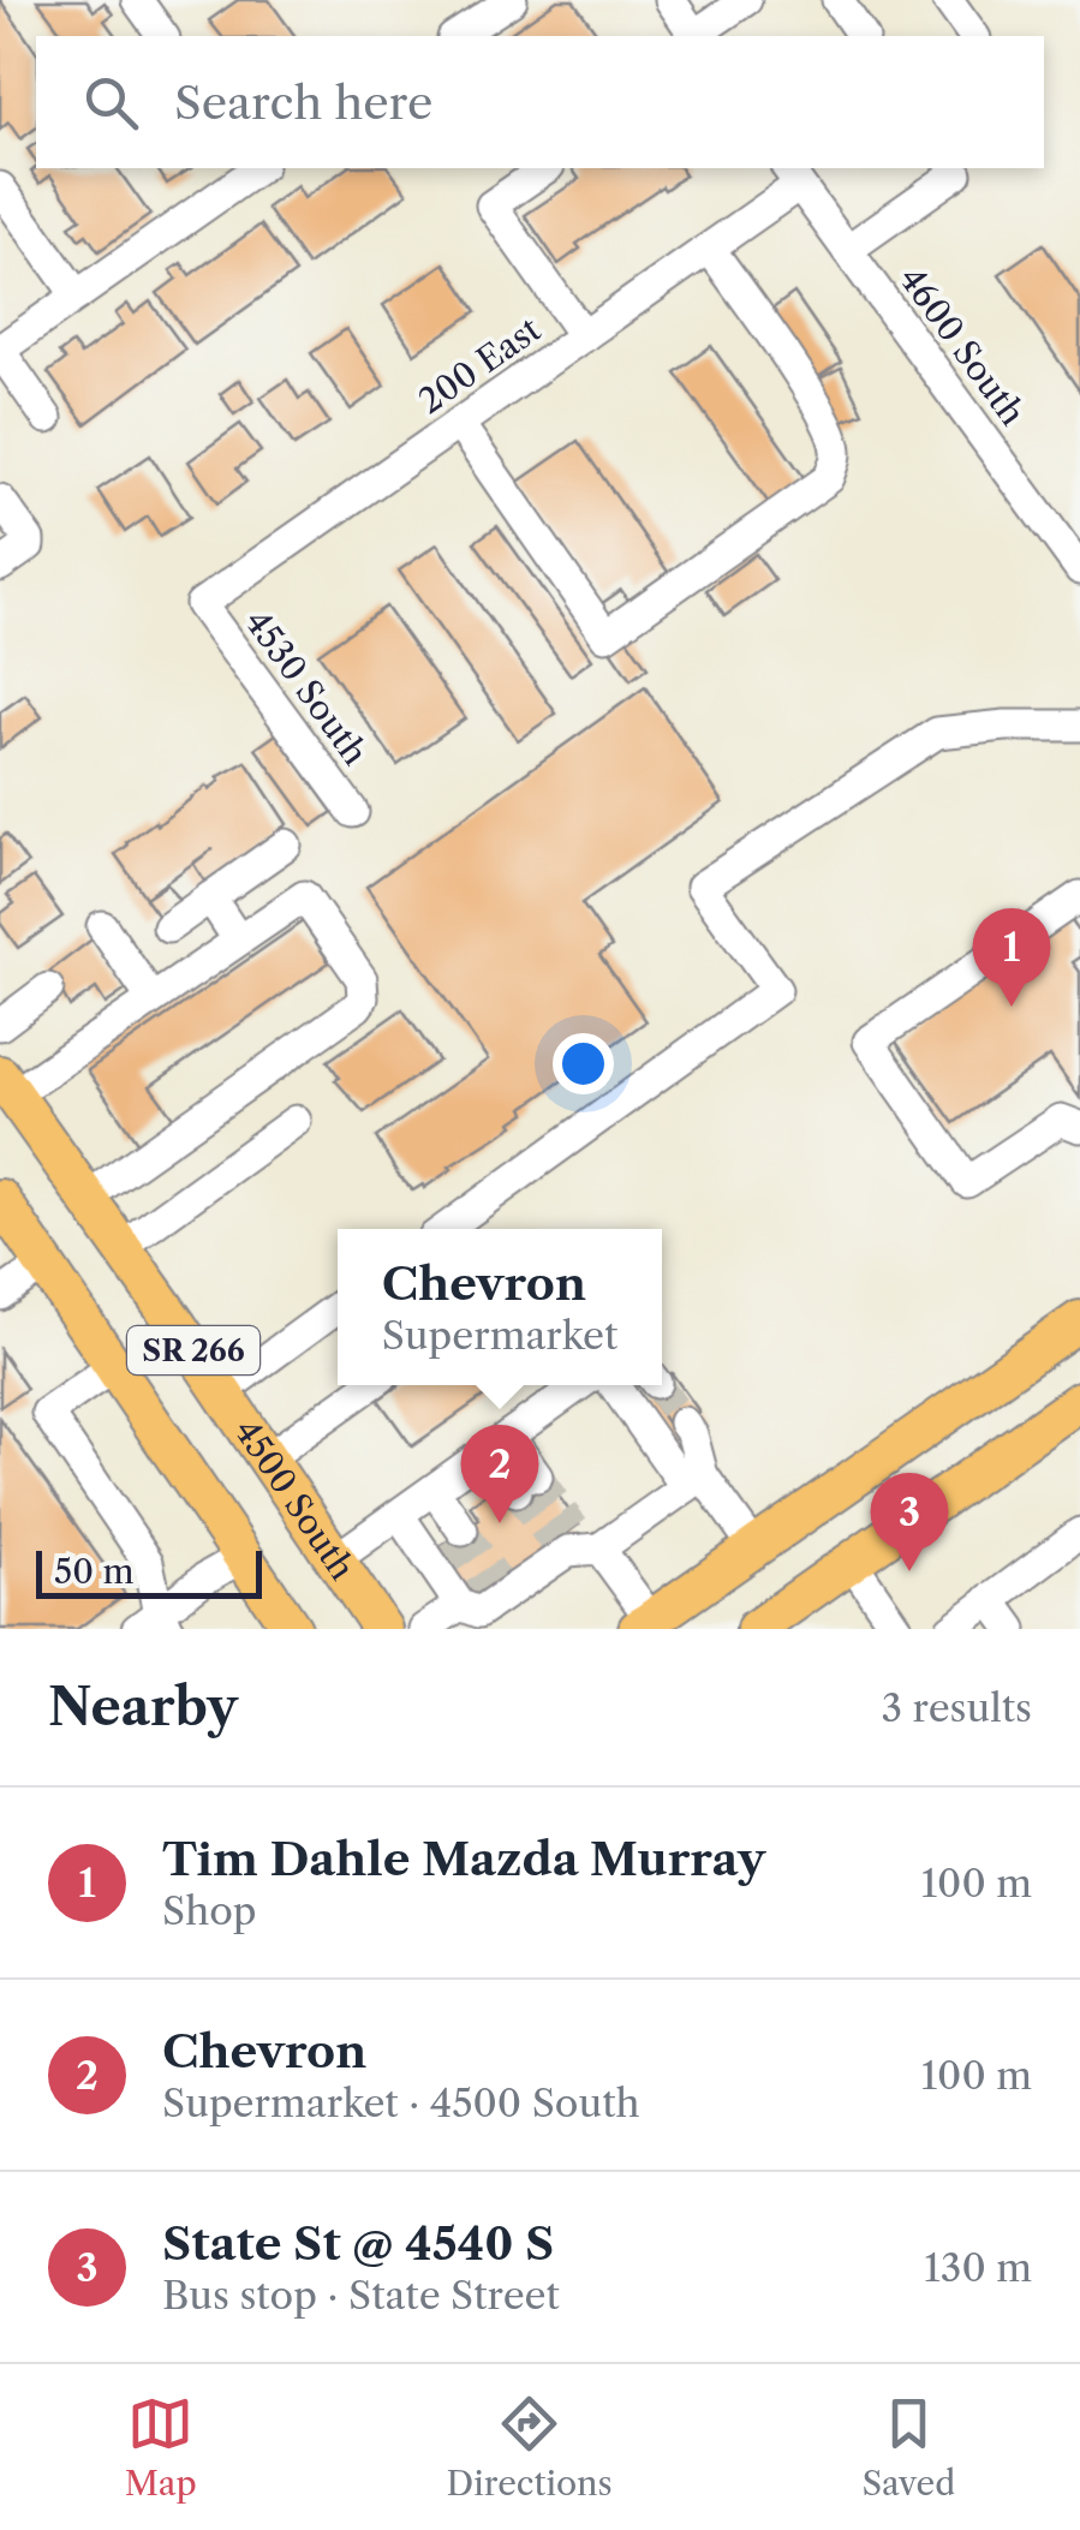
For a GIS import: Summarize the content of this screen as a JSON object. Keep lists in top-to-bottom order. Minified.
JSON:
{"streets":{"main road":["SR 266","4500 South"],"street":["4600 South","200 East","4530 South"]},"crossings":[["4600 South","200 East"],["200 East","4530 South"]],"scale_bar":"50 m","page":{"search":"Search here","pins":["1","2","3"],"popup":["Chevron","Supermarket"],"scale":"50 m","heading":["Nearby","3 results"],"list":[{"mark":"1","name":"Tim Dahle Mazda Murray","note":"Shop","value":"100 m"},{"mark":"2","name":"Chevron","note":"Supermarket · 4500 South","value":"100 m"},{"mark":"3","name":"State St @ 4540 S","note":"Bus stop · State Street","value":"130 m"}],"nav":["Map","Directions","Saved"]}}
